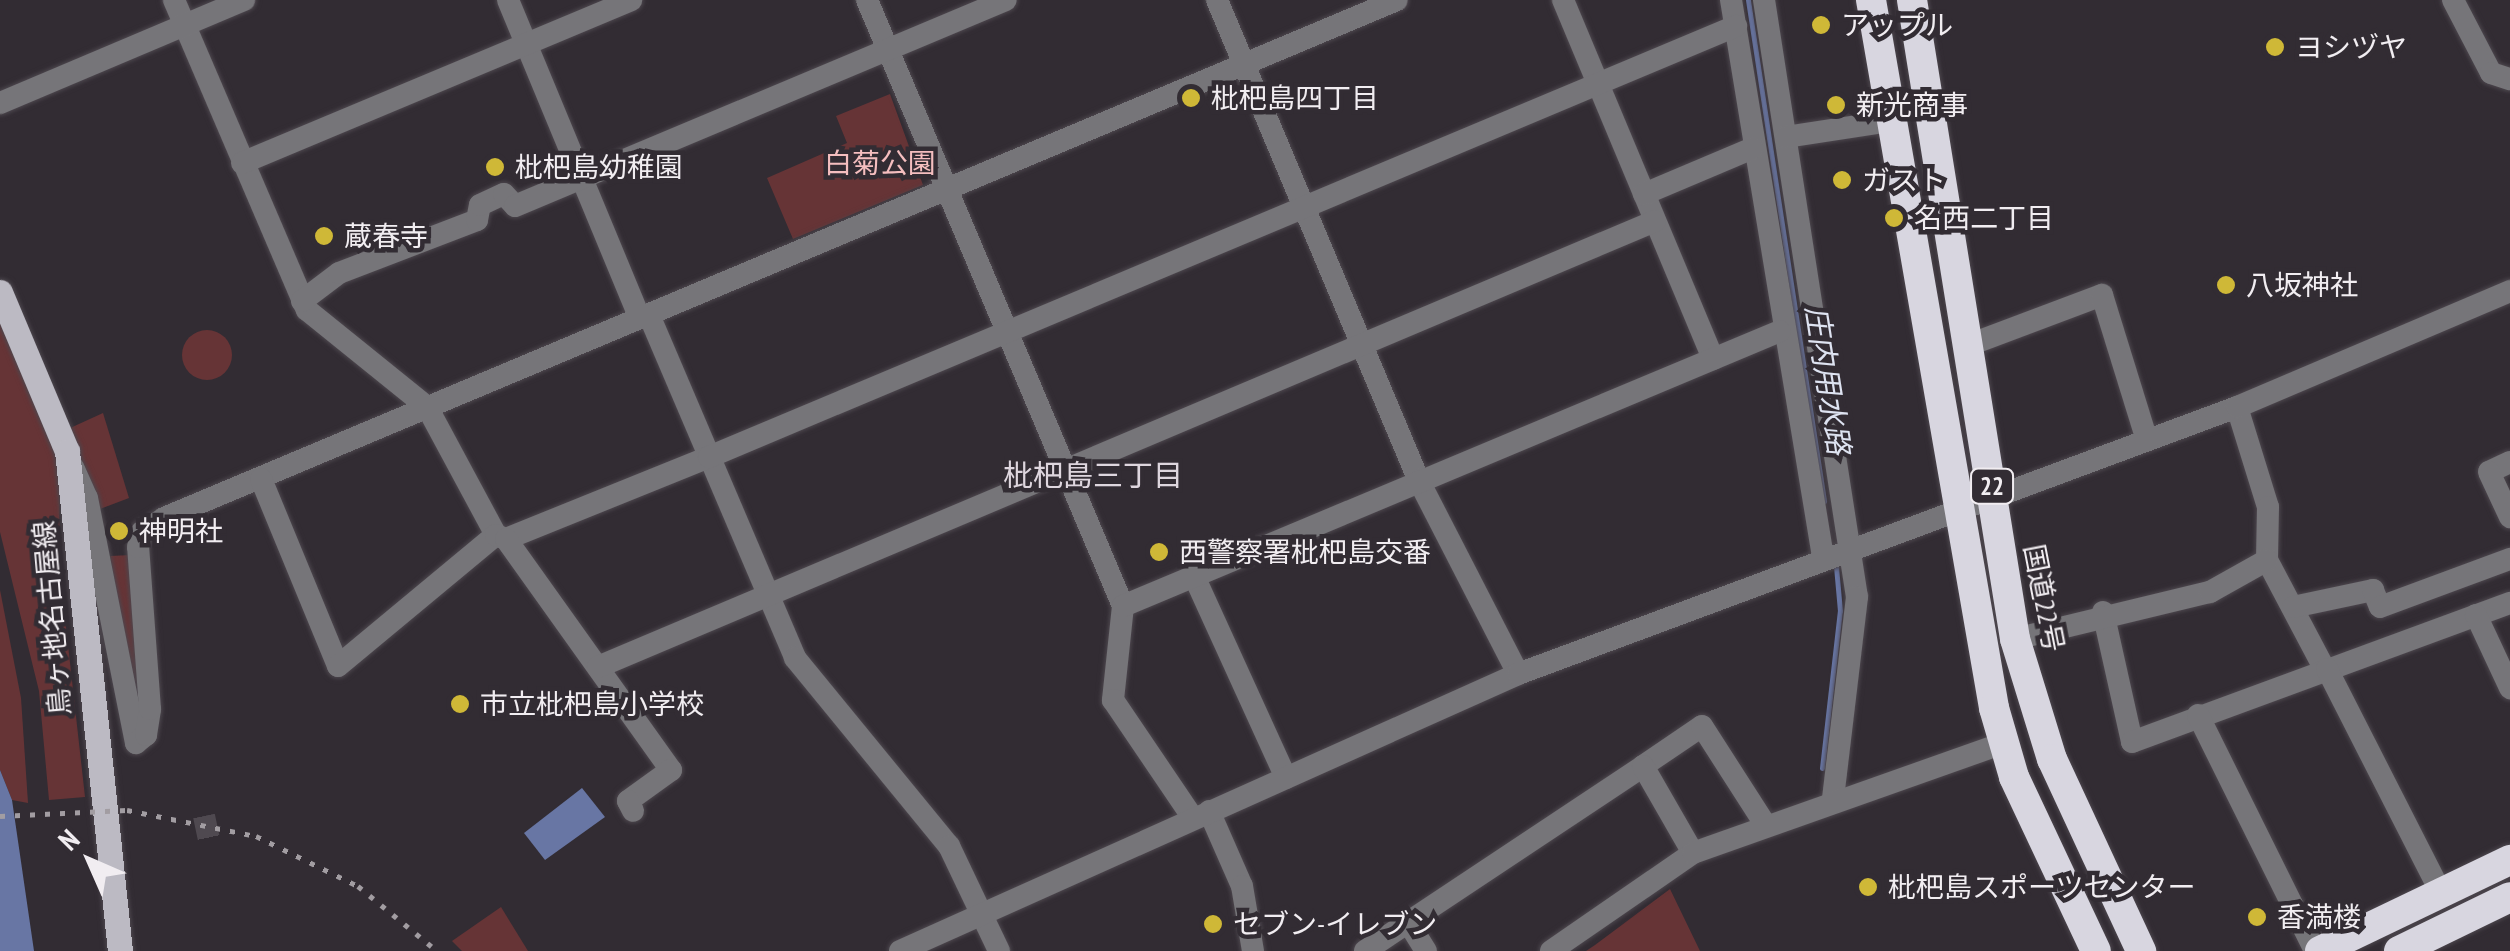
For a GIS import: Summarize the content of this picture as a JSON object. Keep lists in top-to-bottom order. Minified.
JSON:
{"streets":{"highway":["22","国道22号"],"main road":["鳥ヶ地名古屋線"]},"districts":["枇杷島三丁目"],"water":["庄内用水路"],"parks":["白菊公園"],"places":["アップル","ヨシヅヤ","枇杷島四丁目","新光商事","枇杷島幼稚園","ガスト","名西二丁目","蔵春寺","八坂神社","神明社","西警察署枇杷島交番","市立枇杷島小学校","枇杷島スポーツセンター","香満楼","セブン-イレブン"],"north":"top left"}
